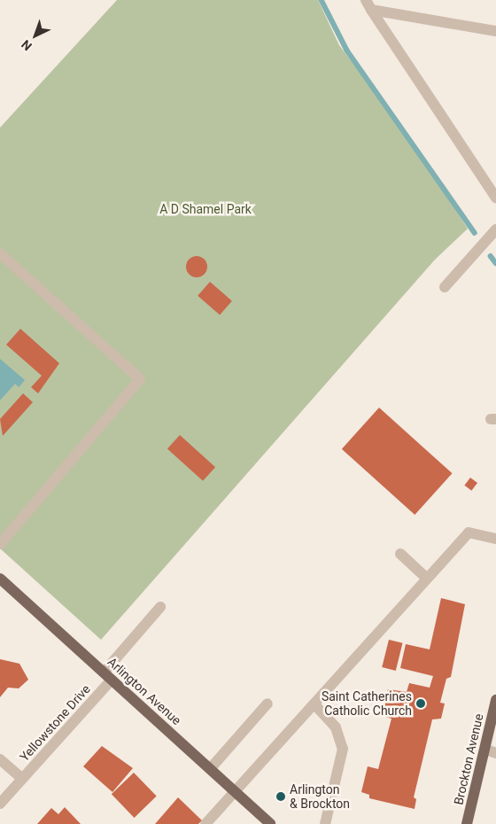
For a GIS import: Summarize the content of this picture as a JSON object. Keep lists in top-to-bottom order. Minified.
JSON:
{"streets":{"main road":["Arlington Avenue","Brockton Avenue"],"street":["Yellowstone Drive"]},"crossings":[["Arlington Avenue","Yellowstone Drive"]],"parks":["A D Shamel Park"],"places":["Saint Catherines Catholic Church","Arlington & Brockton"],"north":"bottom left"}
